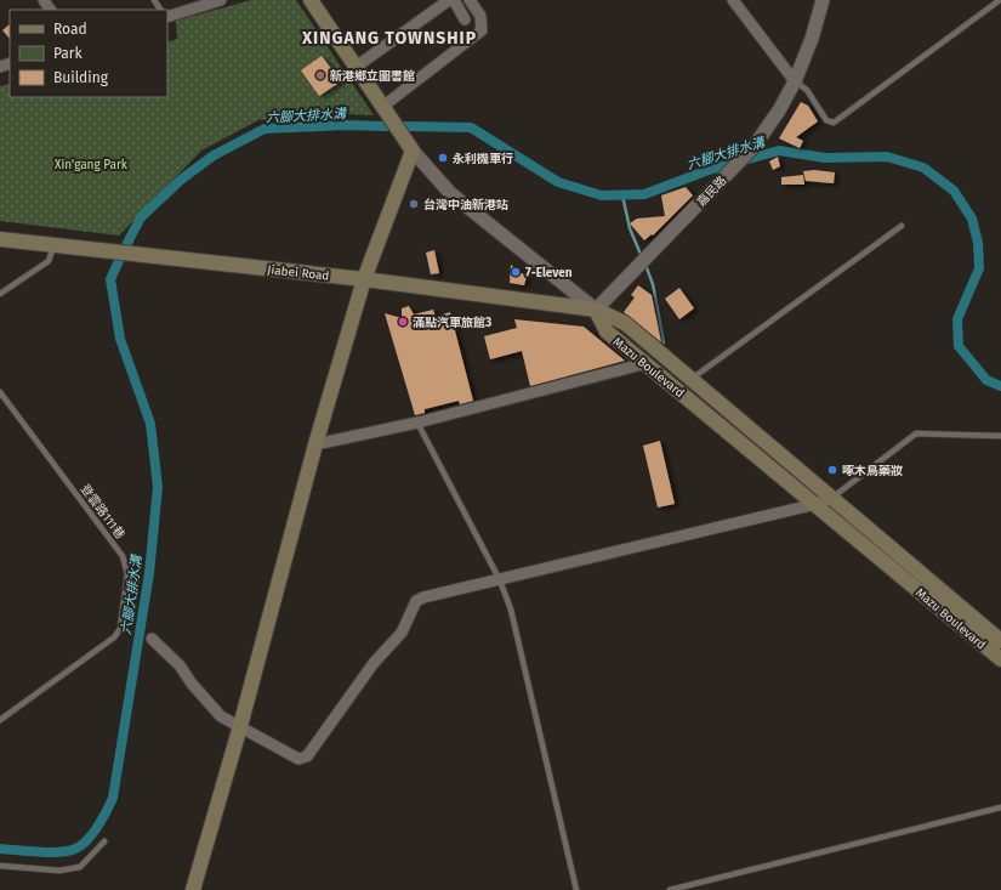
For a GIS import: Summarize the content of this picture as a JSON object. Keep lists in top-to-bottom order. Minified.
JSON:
{"streets":{"main road":["Jiabei Road","Mazu Boulevard"],"street":["嘉民路"],"lane":["登雲路111巷"]},"crossings":[["嘉民路","Jiabei Road"],["嘉民路","Mazu Boulevard"],["Jiabei Road","Mazu Boulevard"]],"districts":["XINGANG TOWNSHIP"],"water":["六腳大排水溝"],"parks":["Xin'gang Park"],"places":["新港鄉立圖書館","永利機車行","台灣中油新港站","7-Eleven","滿點汽車旅館3","啄木鳥藥妝"],"legend":["Road","Park","Building"]}
